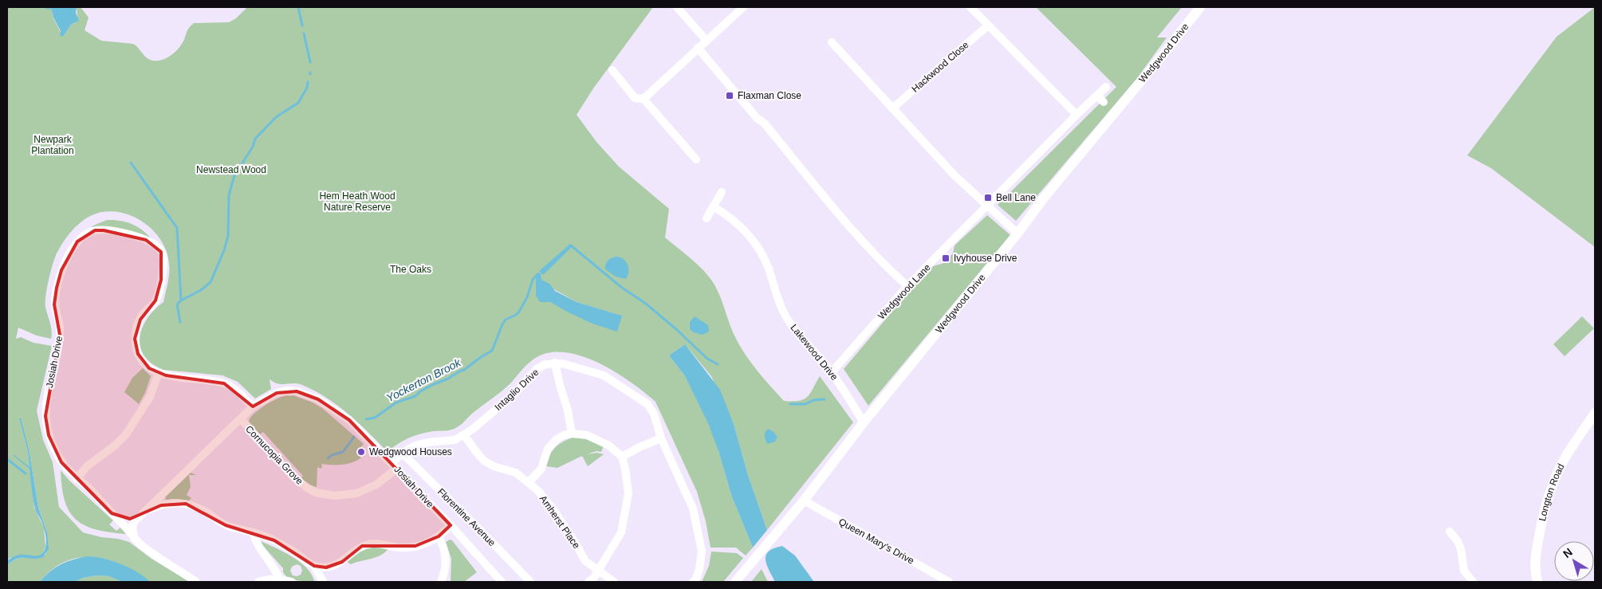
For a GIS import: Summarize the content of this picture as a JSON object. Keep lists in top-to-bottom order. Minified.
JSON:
{"streets":{"street":["Wedgwood Drive","Hackwood Close","Wedgwood Lane","Lakewood Drive","Josiah Drive","Intaglio Drive","Cornucopia Grove","Longton Road","Florentine Avenue","Amherst Place","Queen Mary's Drive"]},"crossings":[["Wedgwood Drive","Lakewood Drive"],["Wedgwood Drive","Queen Mary's Drive"],["Wedgwood Lane","Lakewood Drive"],["Josiah Drive","Intaglio Drive"],["Josiah Drive","Cornucopia Grove"],["Intaglio Drive","Cornucopia Grove"],["Intaglio Drive","Florentine Avenue"],["Intaglio Drive","Amherst Place"]],"water":["Yockerton Brook"],"parks":["Newpark Plantation","Newstead Wood","Hem Heath Wood Nature Reserve","The Oaks"],"places":{"transit":["Flaxman Close","Bell Lane","Ivyhouse Drive"],"other":["Wedgwood Houses"]},"north":"top left"}
